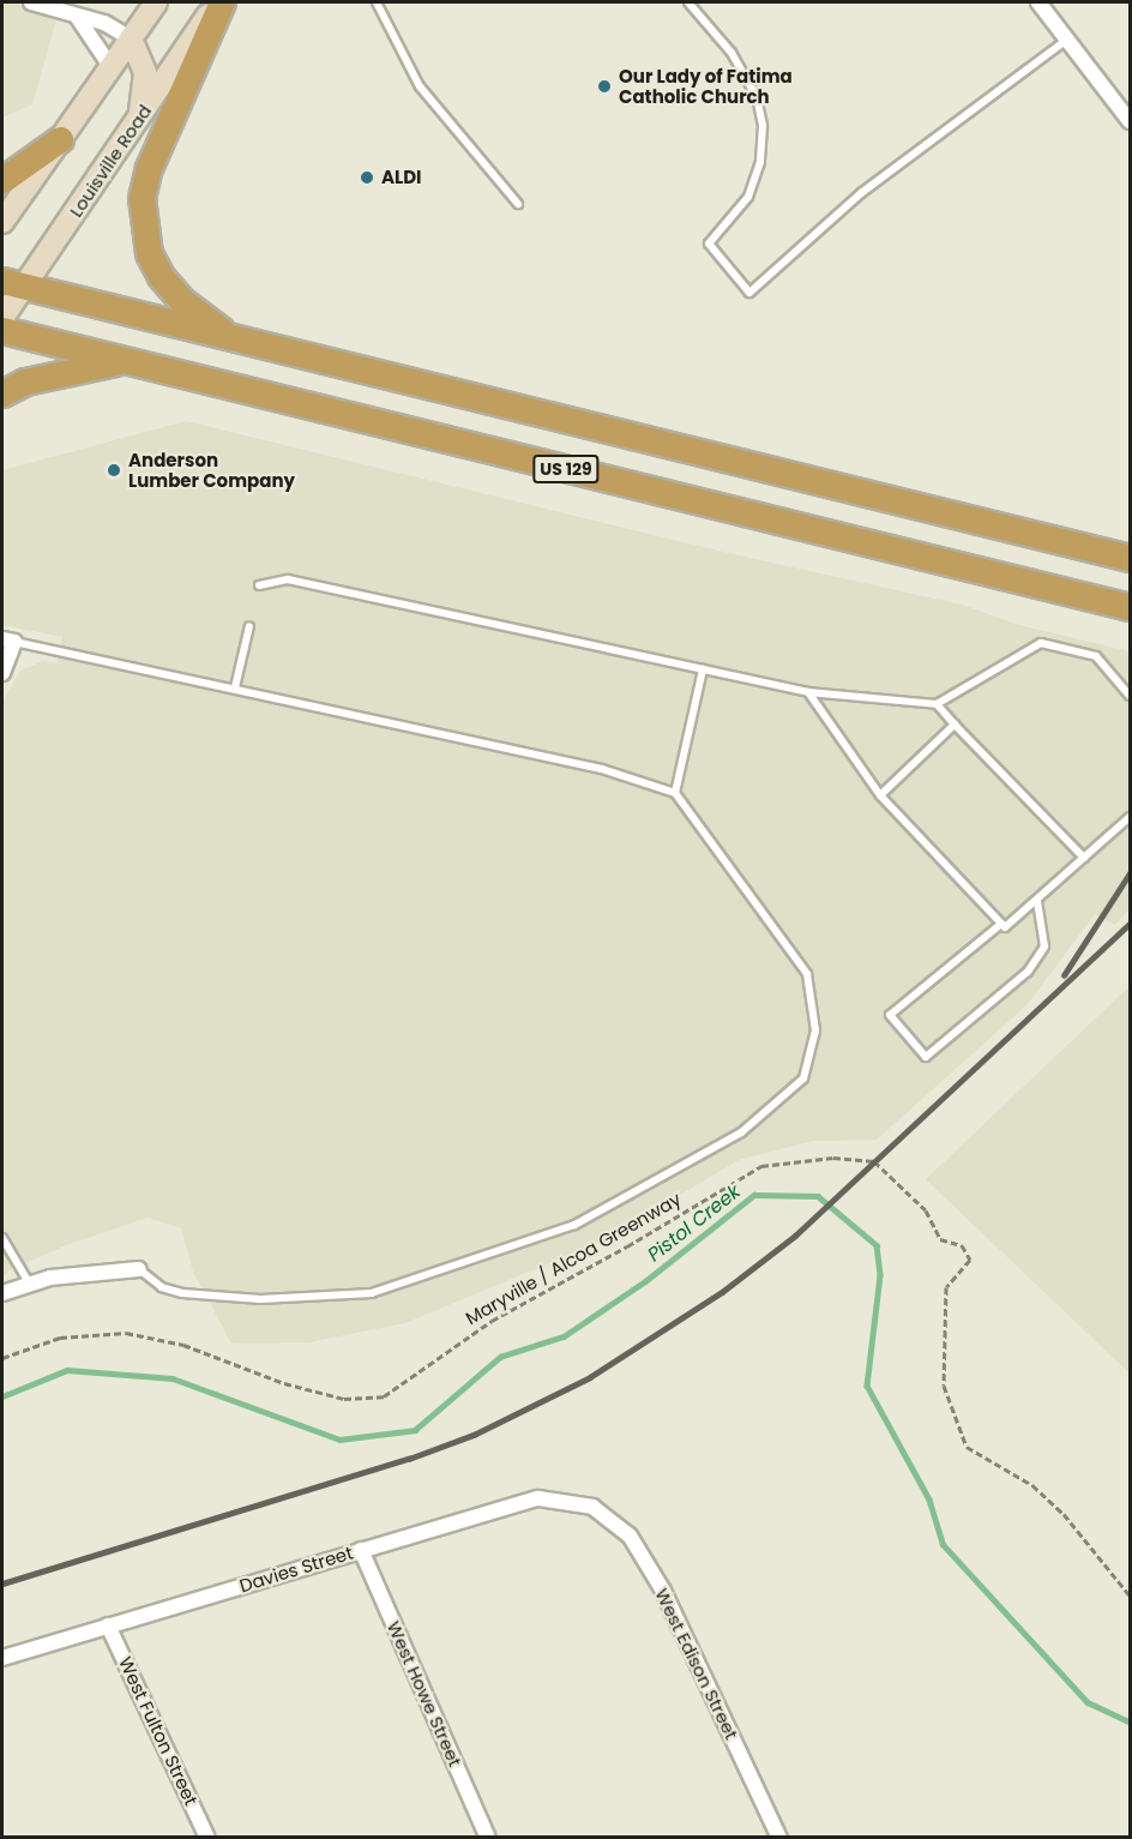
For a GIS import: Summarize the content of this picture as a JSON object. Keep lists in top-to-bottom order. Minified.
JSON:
{"streets":{"highway":["US 129"],"main road":["Louisville Road"],"street":["Davies Street","West Edison Street","West Howe Street","West Fulton Street"],"path":["Maryville / Alcoa Greenway"]},"crossings":[["Davies Street","West Edison Street"],["Davies Street","West Howe Street"],["Davies Street","West Fulton Street"]],"water":["Pistol Creek"],"places":["Our Lady of Fatima Catholic Church","ALDI","Anderson Lumber Company"]}
